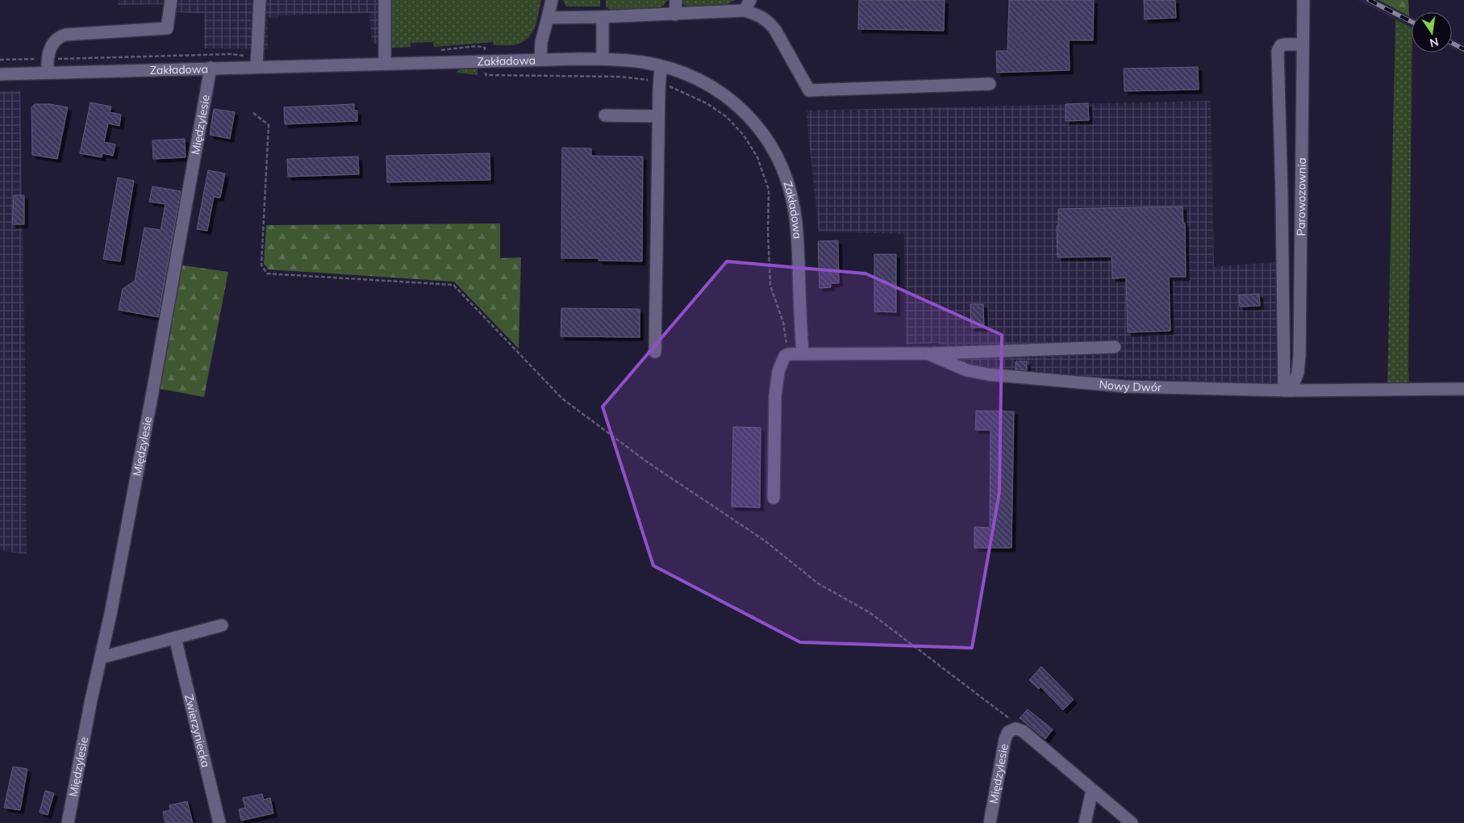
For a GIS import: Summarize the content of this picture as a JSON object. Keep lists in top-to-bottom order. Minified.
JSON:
{"streets":{"street":["Zakładowa","Międzylesie","Parowozownia","Nowy Dwór","Zwierzyniecka"]},"crossings":[["Zakładowa","Międzylesie"],["Zakładowa","Nowy Dwór"],["Parowozownia","Nowy Dwór"]],"north":"bottom"}
